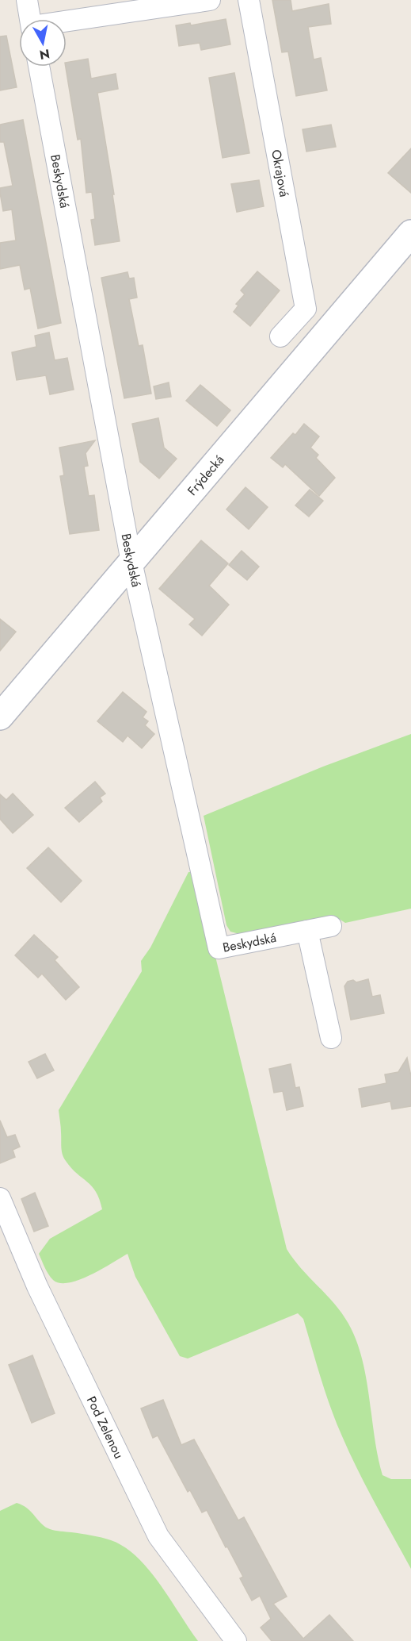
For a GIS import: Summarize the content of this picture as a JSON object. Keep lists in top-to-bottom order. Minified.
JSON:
{"streets":{"main road":["Frýdecká"],"street":["Okrajová","Beskydská","Pod Zelenou"]},"crossings":[["Beskydská","Frýdecká"]],"north":"bottom"}
